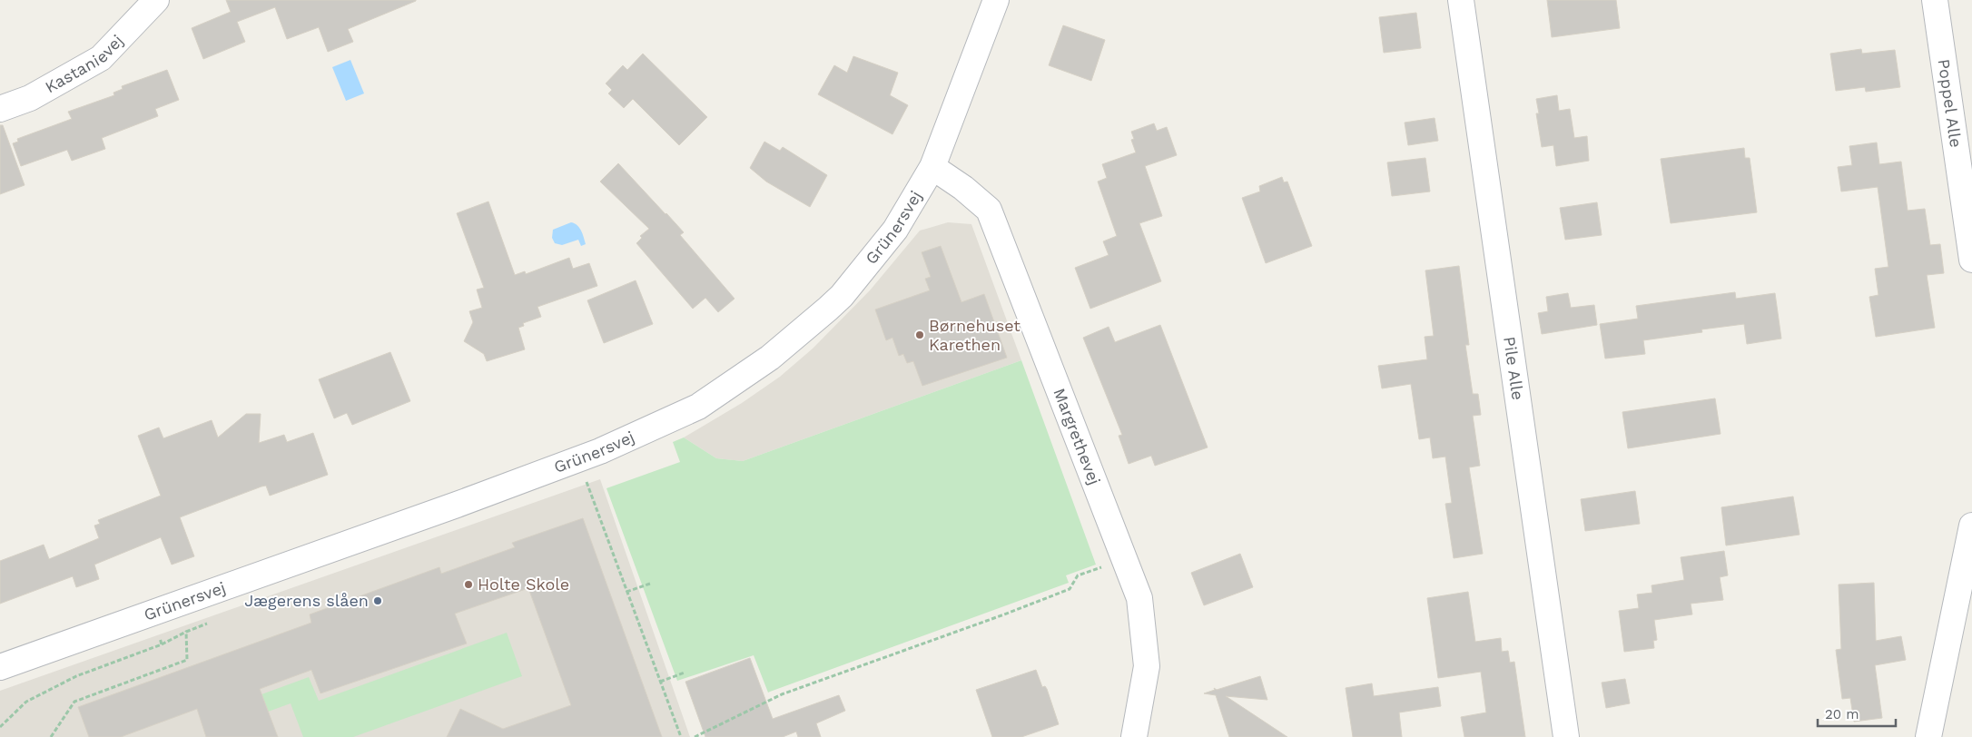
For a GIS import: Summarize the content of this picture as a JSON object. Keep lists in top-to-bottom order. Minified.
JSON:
{"streets":{"street":["Kastanievej","Poppel Alle","Grünersvej","Pile Alle","Margrethevej"]},"crossings":[["Grünersvej","Margrethevej"]],"places":["Børnehuset Karethen","Holte Skole","Jægerens slåen"],"scale_bar":"20 m"}
